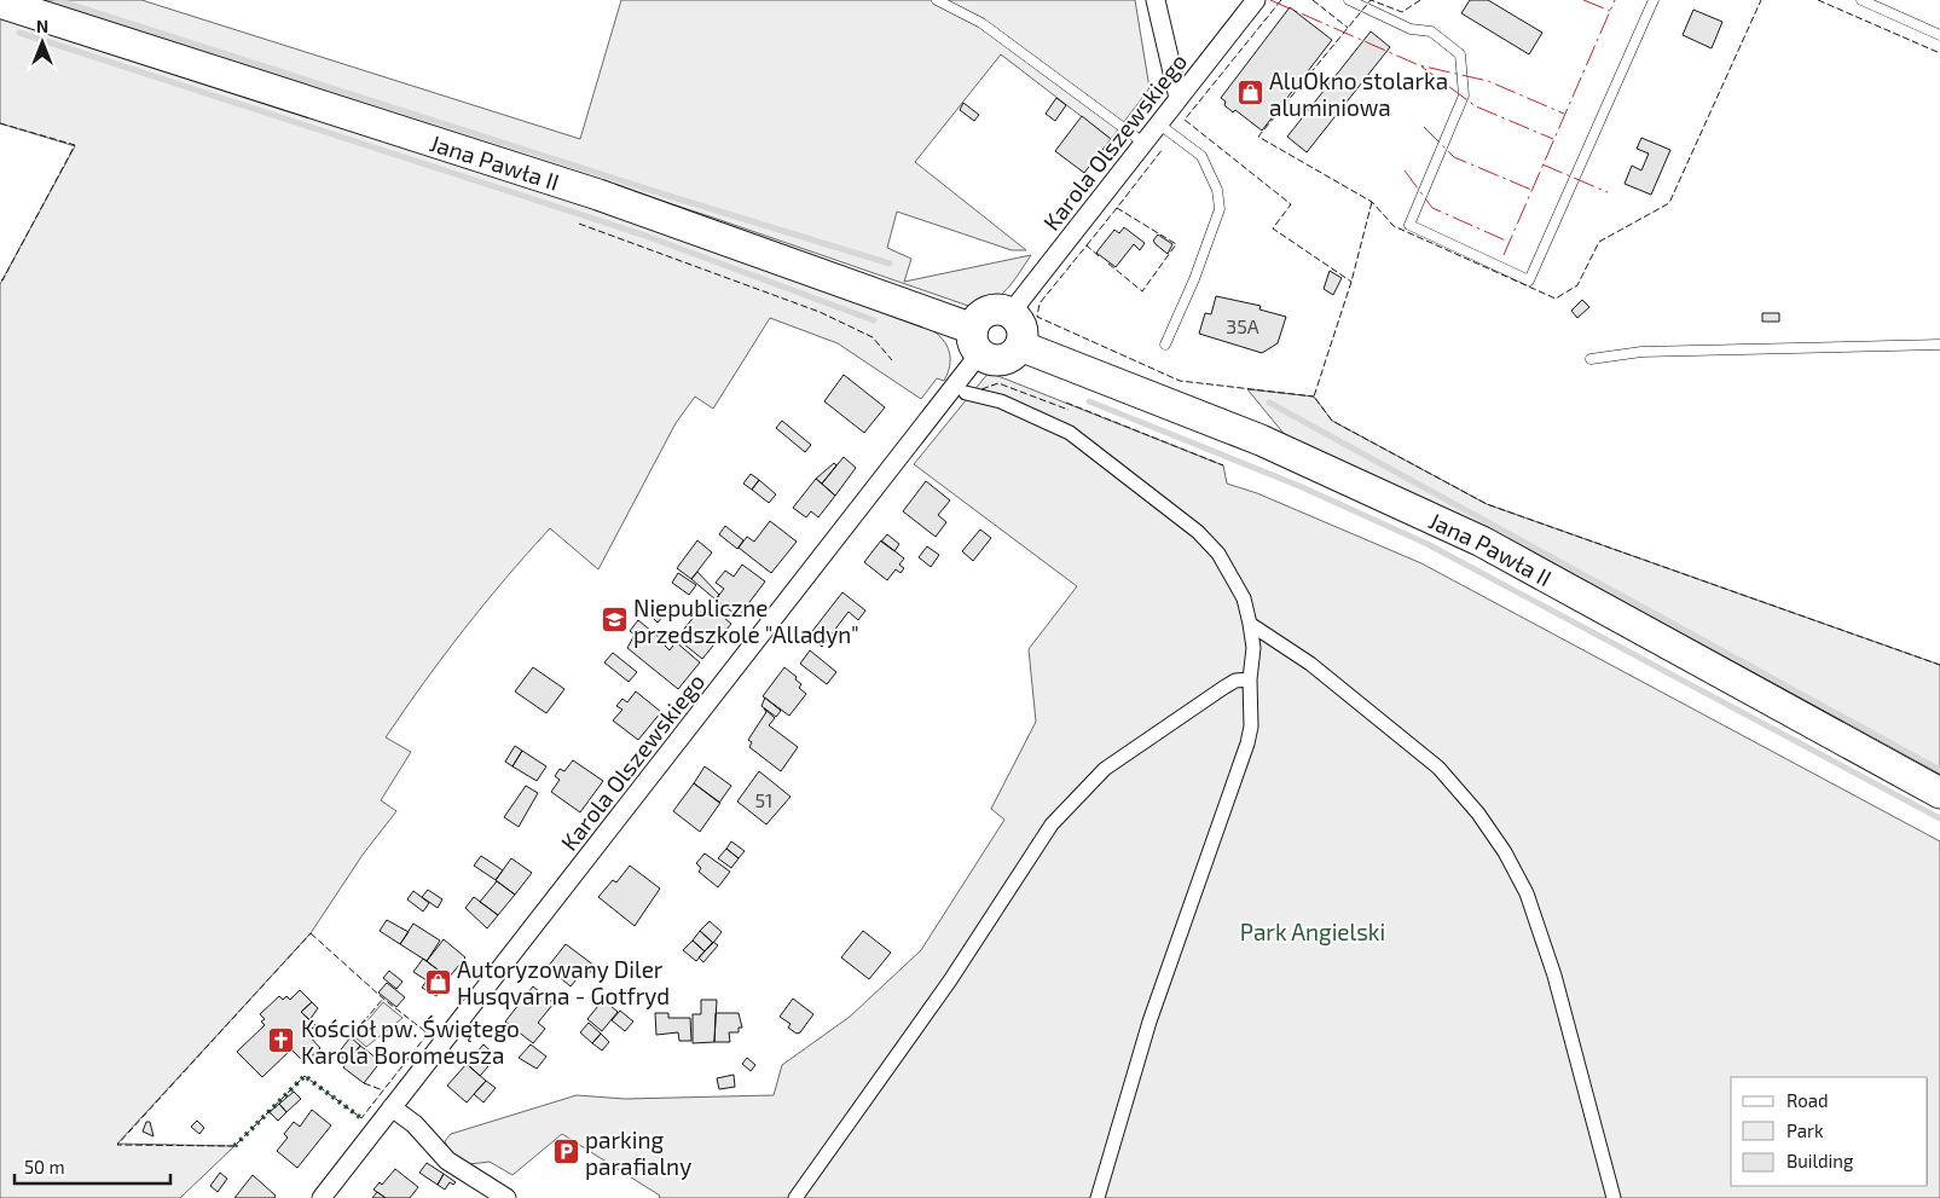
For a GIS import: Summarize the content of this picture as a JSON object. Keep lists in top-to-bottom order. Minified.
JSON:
{"streets":{"main road":["Jana Pawła II"],"street":["Karola Olszewskiego"]},"crossings":[["Karola Olszewskiego","Jana Pawła II"]],"parks":["Park Angielski"],"places":{"shop":["AluOkno stolarka aluminiowa","Autoryzowany Diler Husqvarna - Gotfryd"],"school or university":["Niepubliczne przedszkole \"Alladyn\""],"church":["Kościół pw. Świętego Karola Boromeusza"],"parking":["parking parafialny"]},"house_numbers":["35A","51"],"legend":["Road","Park","Building"],"scale_bar":"50 m","north":"top"}
